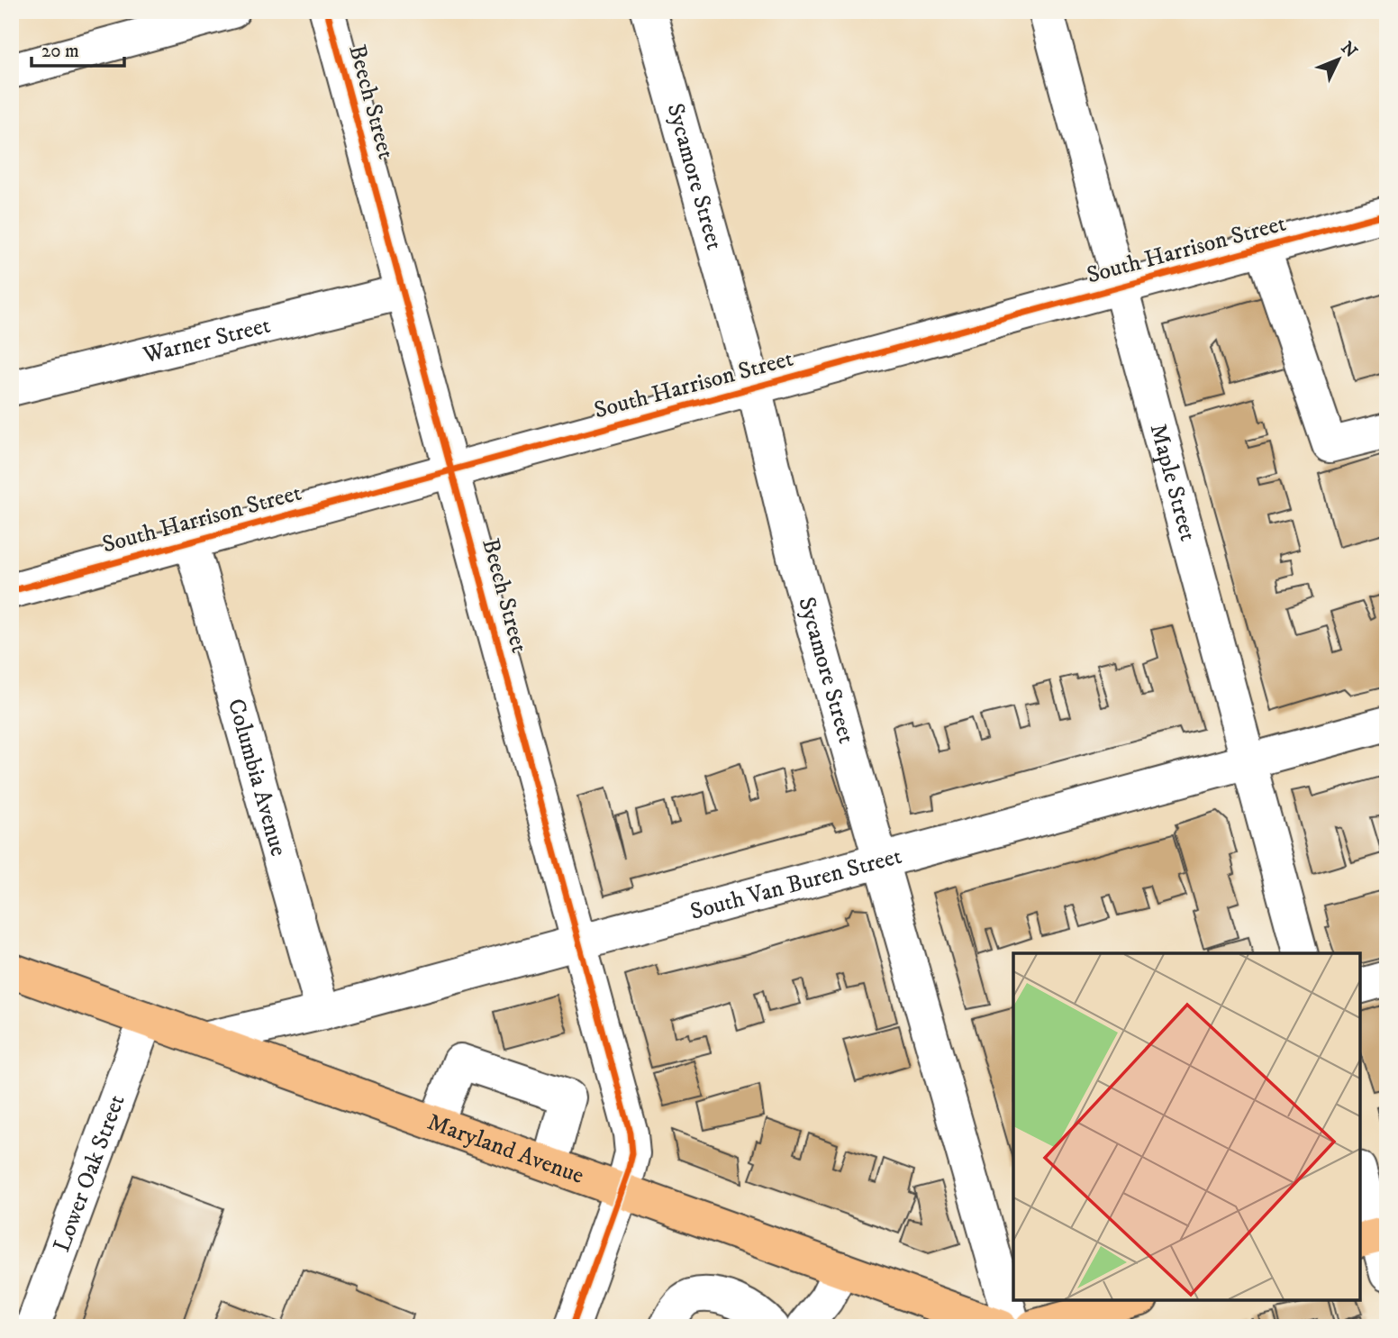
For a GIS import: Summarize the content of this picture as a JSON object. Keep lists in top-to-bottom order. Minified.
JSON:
{"streets":{"main road":["Maryland Avenue"],"street":["Beech Street","Sycamore Street","South Harrison Street","Warner Street","Maple Street","Columbia Avenue","South Van Buren Street","Lower Oak Street"]},"crossings":[["Beech Street","South Harrison Street"],["Beech Street","Warner Street"],["Beech Street","South Van Buren Street"],["Beech Street","Maryland Avenue"],["Sycamore Street","South Harrison Street"],["Sycamore Street","South Van Buren Street"],["South Harrison Street","Maple Street"],["South Harrison Street","Columbia Avenue"],["Maple Street","South Van Buren Street"],["Columbia Avenue","South Van Buren Street"],["South Van Buren Street","Maryland Avenue"],["Maryland Avenue","Lower Oak Street"]],"scale_bar":"20 m","north":"top right"}
